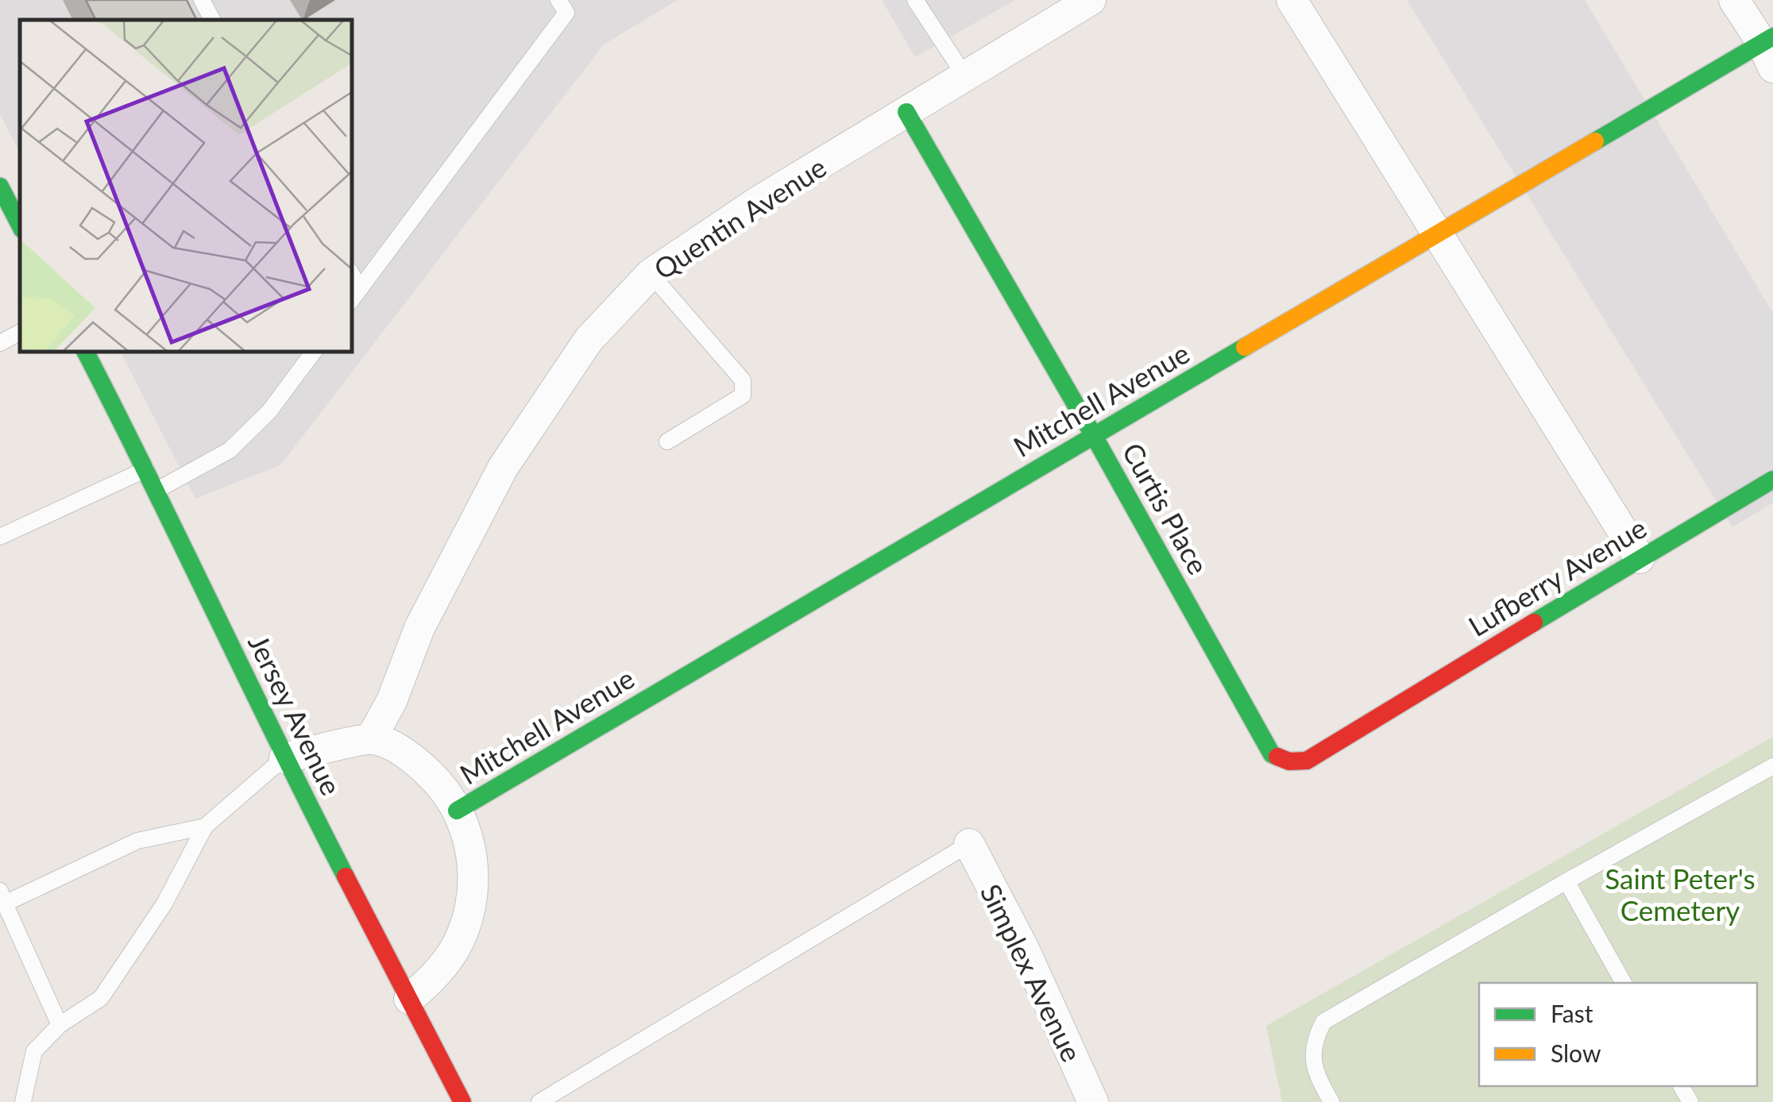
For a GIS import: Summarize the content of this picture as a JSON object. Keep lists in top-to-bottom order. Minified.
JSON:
{"streets":{"street":["Quentin Avenue","Mitchell Avenue","Curtis Place","Lufberry Avenue","Jersey Avenue","Simplex Avenue"]},"crossings":[["Quentin Avenue","Curtis Place"],["Mitchell Avenue","Curtis Place"],["Curtis Place","Lufberry Avenue"]],"parks":["Saint Peter's Cemetery"],"legend":["Fast","Slow"]}
